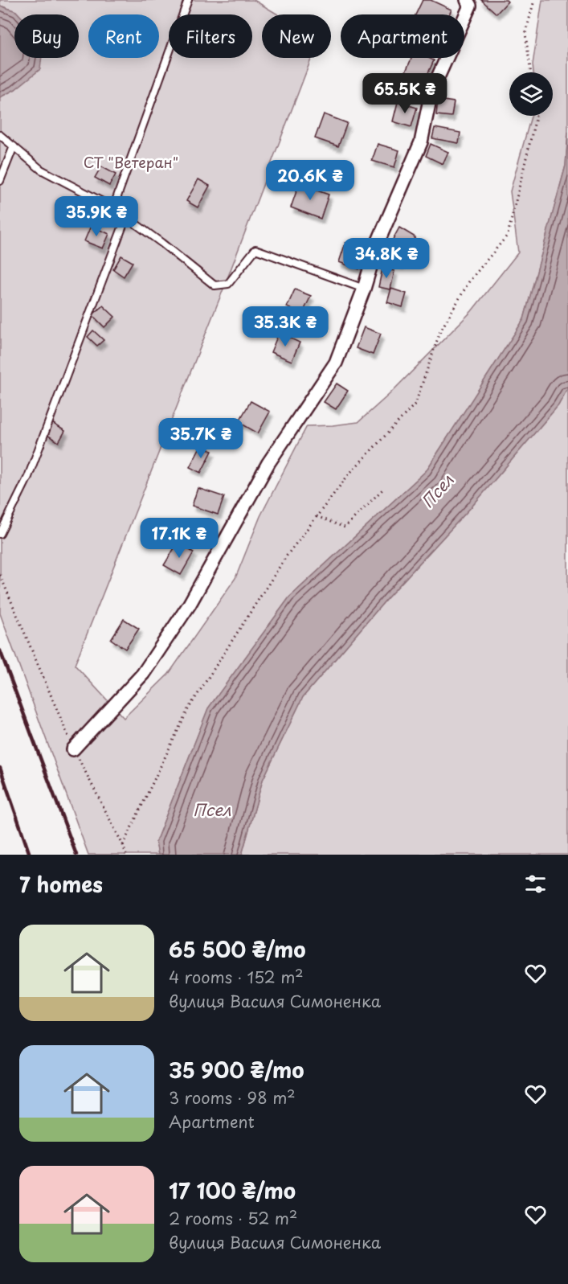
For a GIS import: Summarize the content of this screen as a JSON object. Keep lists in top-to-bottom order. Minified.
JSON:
{"water":["Псел"],"parks":["СТ \"Ветеран\""],"page":{"chip":["Buy","Rent","Filters","New","Apartment"],"price":["65.5K ₴","20.6K ₴","35.9K ₴","34.8K ₴","35.3K ₴","35.7K ₴","17.1K ₴"],"heading":"7 homes","list":[{"name":"65 500 ₴/mo","note":"4 rooms · 152 m² · вулиця Василя Симоненка"},{"name":"35 900 ₴/mo","note":"3 rooms · 98 m² · Apartment"},{"name":"17 100 ₴/mo","note":"2 rooms · 52 m² · вулиця Василя Симоненка"}]}}
